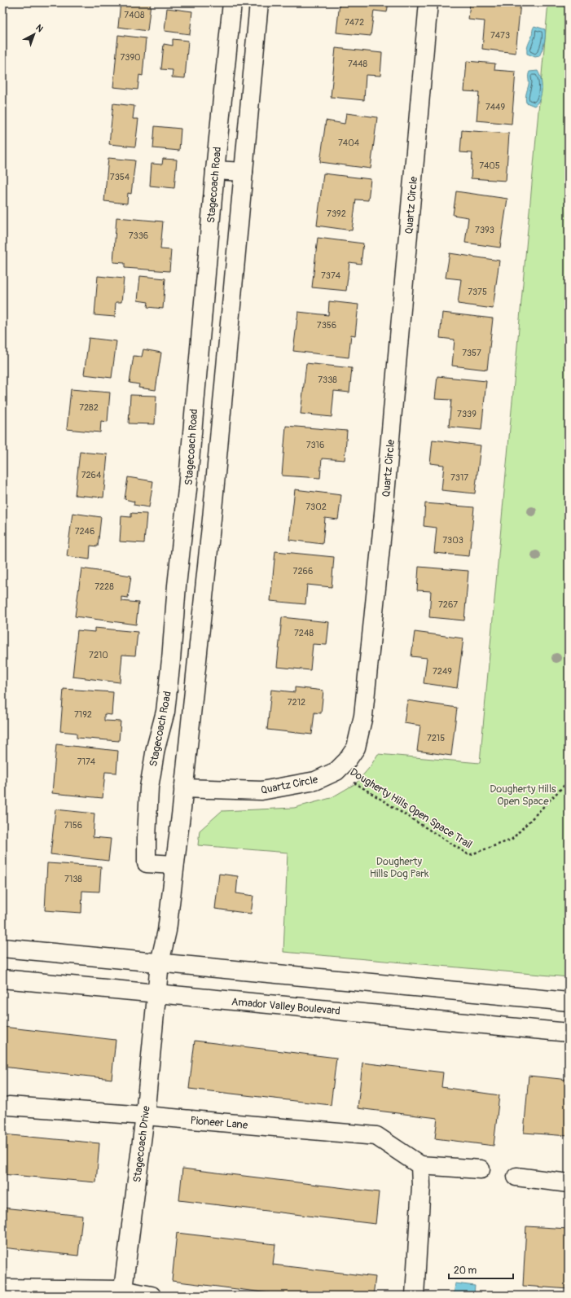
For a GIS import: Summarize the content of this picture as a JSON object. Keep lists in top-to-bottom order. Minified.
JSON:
{"streets":{"street":["Stagecoach Road","Quartz Circle","Amador Valley Boulevard","Pioneer Lane","Stagecoach Drive"],"path":["Dougherty Hills Open Space Trail"]},"crossings":[["Quartz Circle","Dougherty Hills Open Space Trail"],["Amador Valley Boulevard","Stagecoach Drive"],["Pioneer Lane","Stagecoach Drive"]],"parks":["Dougherty Hills Open Space","Dougherty Hills Dog Park"],"house_numbers":["7408","7472","7473","7390","7448","7449","7404","7405","7354","7392","7393","7336","7374","7375","7356","7357","7338","7282","7339","7316","7264","7317","7302","7246","7303","7266","7228","7267","7248","7210","7249","7212","7192","7215","7174","7156","7138"],"scale_bar":"20 m","north":"top right"}
